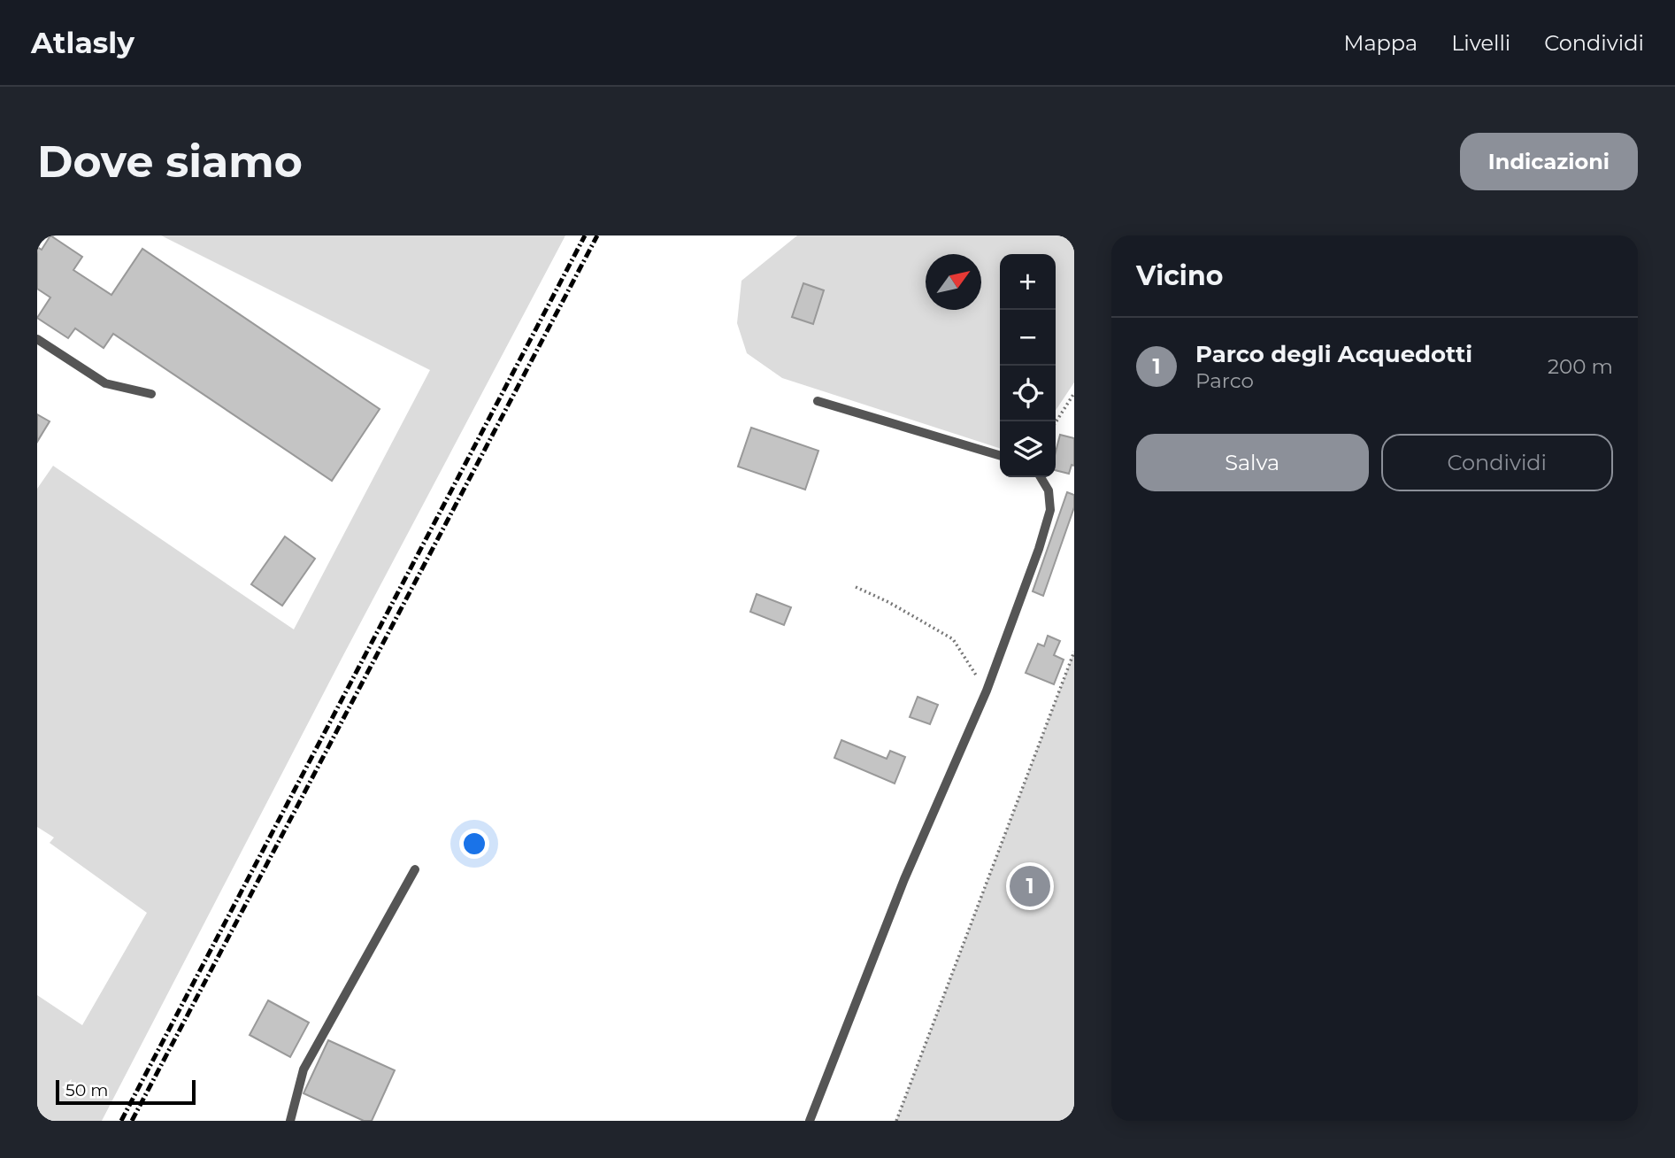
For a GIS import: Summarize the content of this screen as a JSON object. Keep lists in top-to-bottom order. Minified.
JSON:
{"scale_bar":"50 m","north":"top right","page":{"header":"Atlasly","nav":["Mappa","Livelli","Condividi"],"buttons":["Indicazioni",["Salva","Condividi"]],"title":"Dove siamo","heading":"Vicino","map_buttons":["+","−"],"list":[{"mark":"1","name":"Parco degli Acquedotti","note":"Parco","value":"200 m"}],"pins":"1","scale":"50 m"}}
